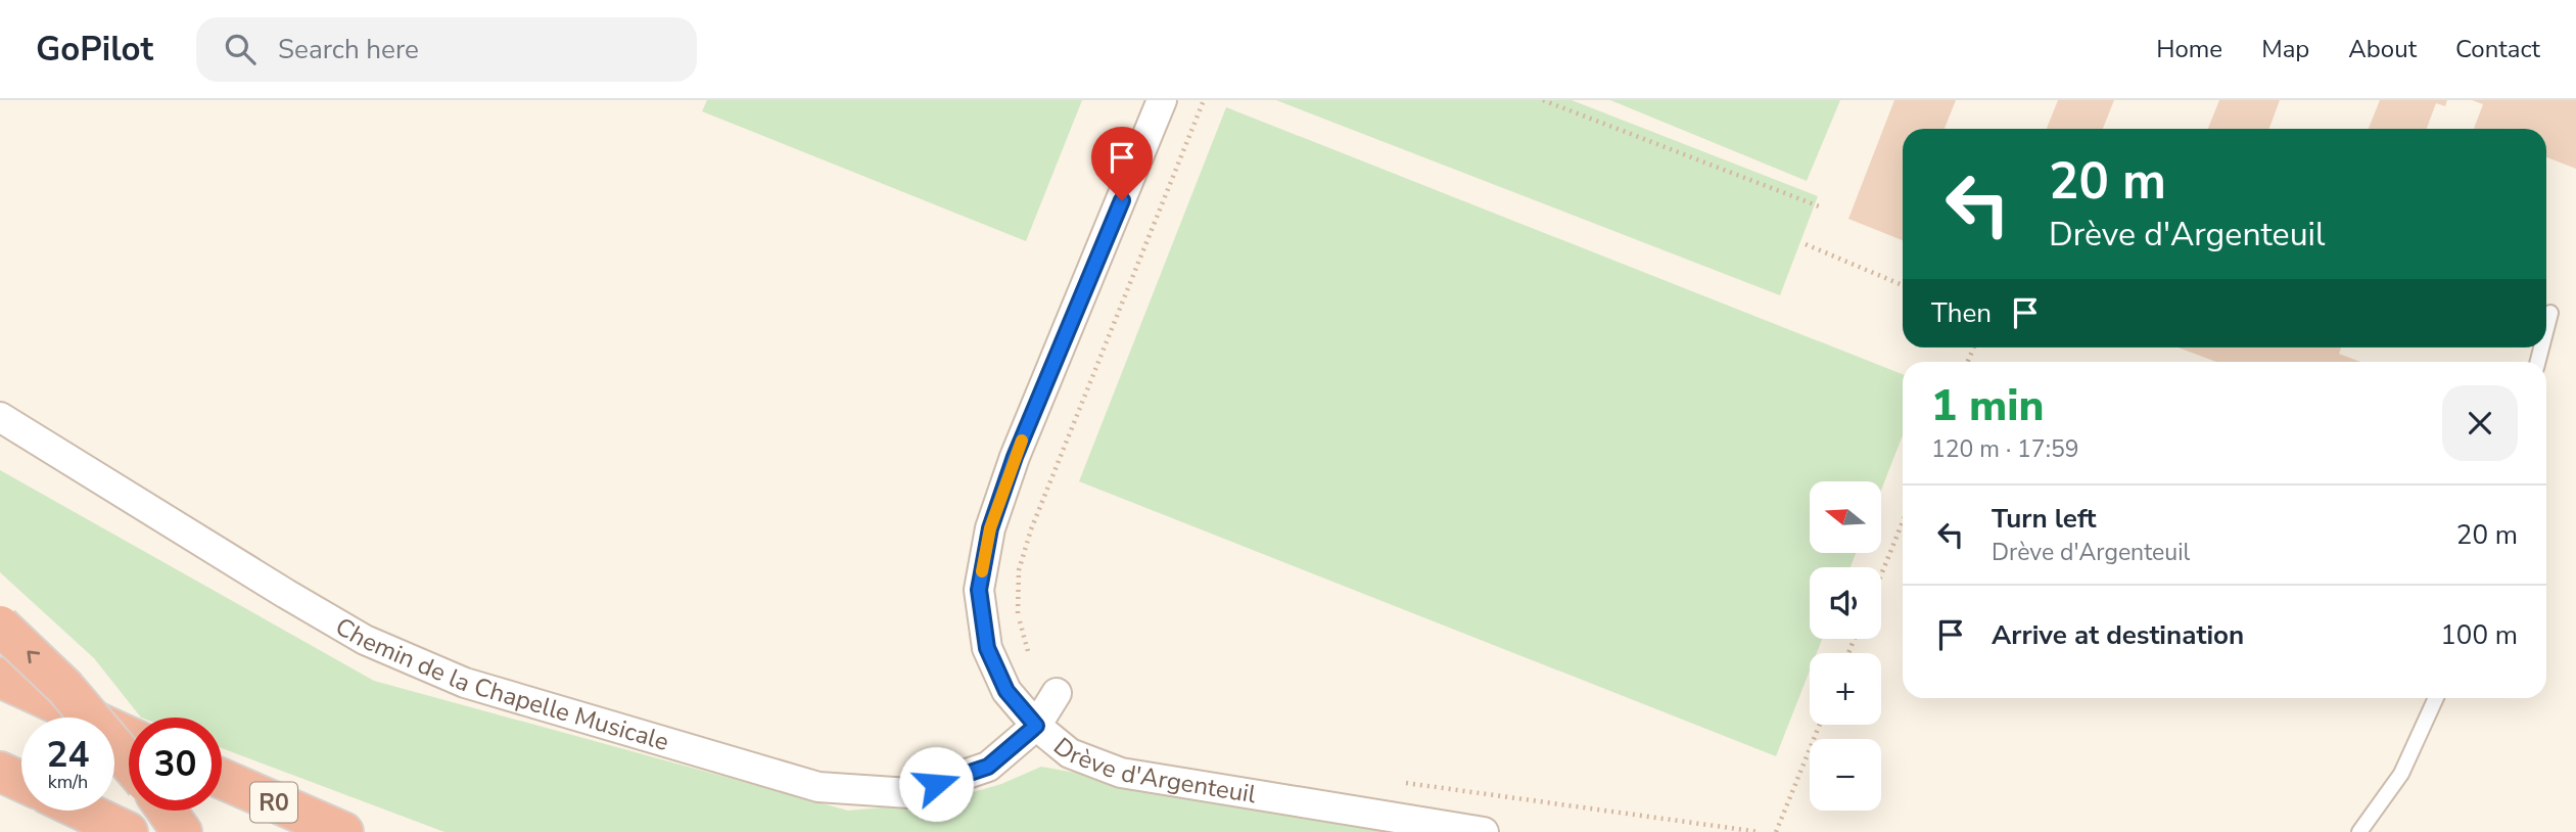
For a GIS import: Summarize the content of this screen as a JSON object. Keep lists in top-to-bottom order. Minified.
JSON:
{"streets":{"highway":["R0"],"street":["Chemin de la Chapelle Musicale","Drève d'Argenteuil"]},"crossings":[["Chemin de la Chapelle Musicale","Drève d'Argenteuil"]],"north":"left","page":{"header":"GoPilot","search":"Search here","nav":["Home","Map","About","Contact"],"turn":["20 m","Drève d'Argenteuil"],"then":"Then","heading":["1 min","120 m · 17:59"],"map_buttons":["+","−"],"list":[{"name":"Turn left","note":"Drève d'Argenteuil","value":"20 m"},{"name":"Arrive at destination","value":"100 m"}],"speed":"24 km/h","limit":"30"}}
